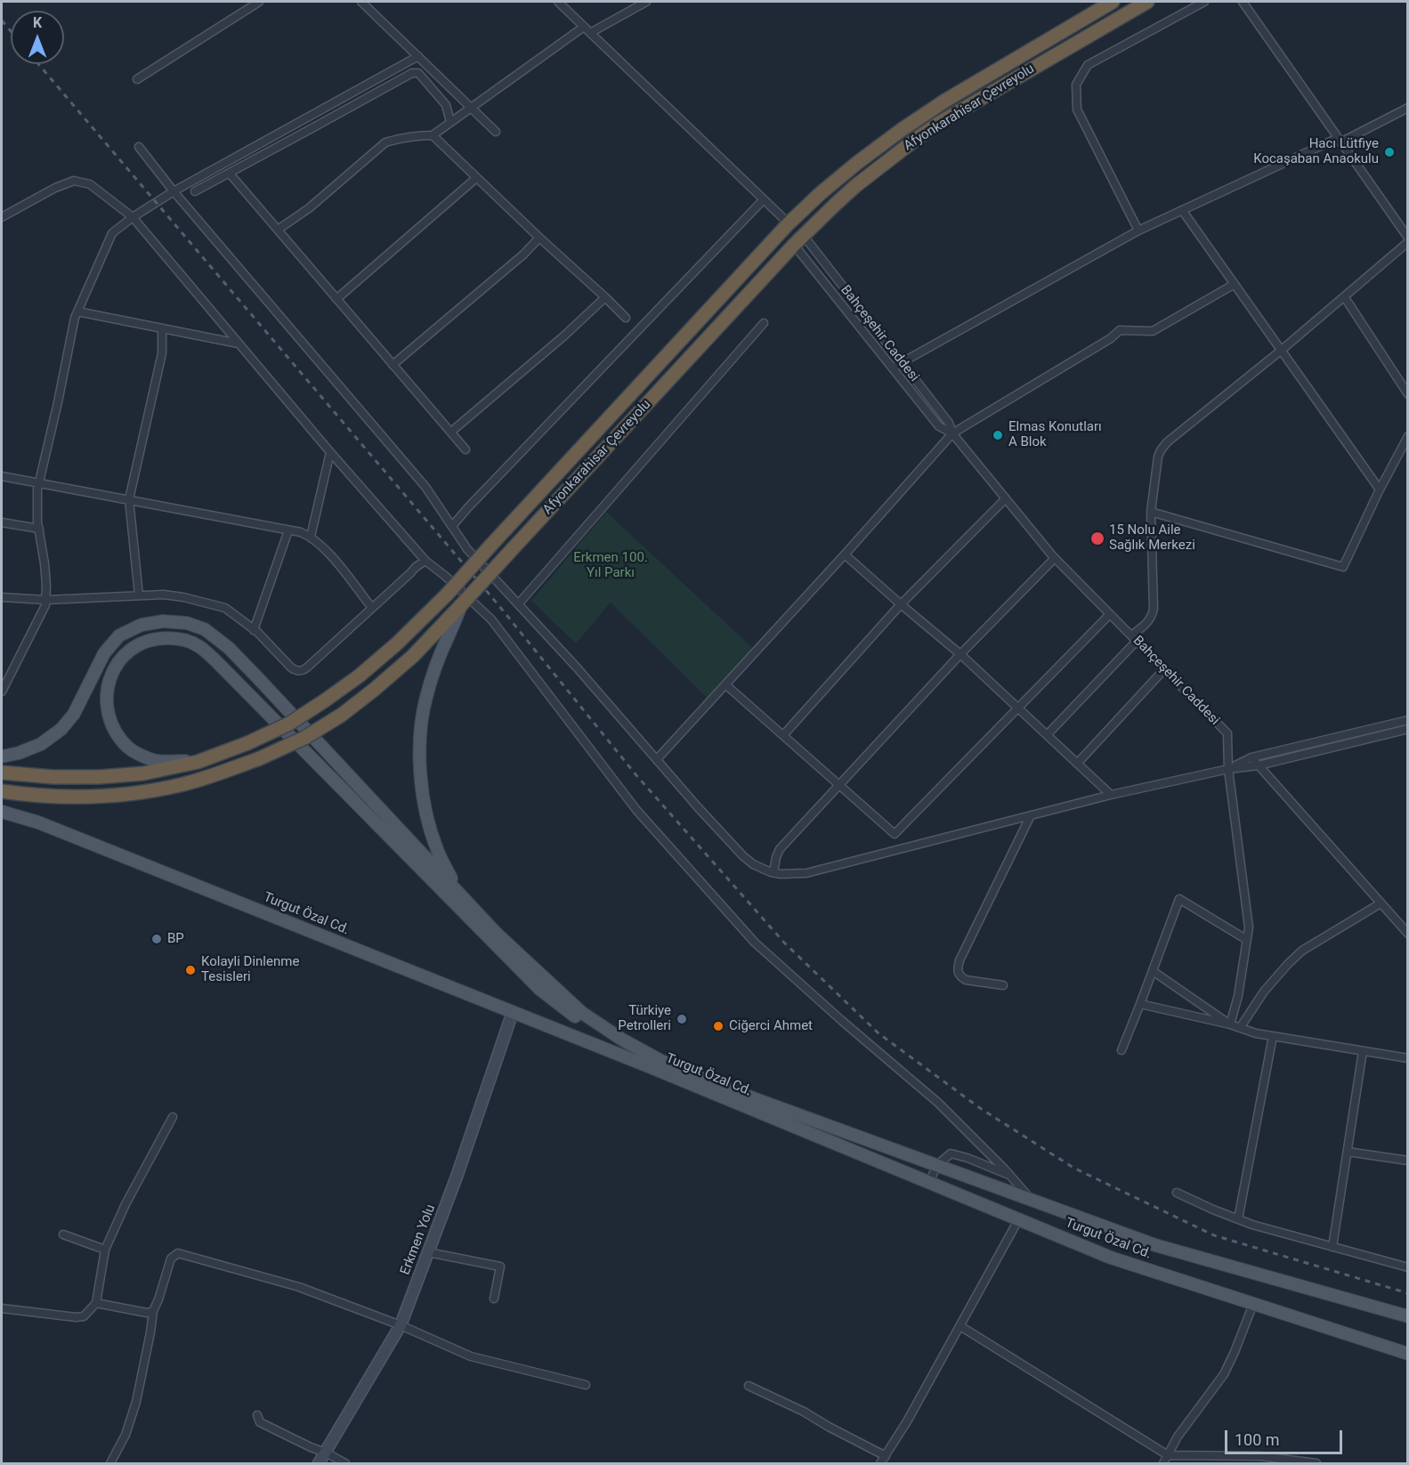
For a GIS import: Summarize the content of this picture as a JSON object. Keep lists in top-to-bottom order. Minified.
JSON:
{"streets":{"highway":["Afyonkarahisar Çevreyolu"],"main road":["Turgut Özal Cd."],"street":["Bahçeşehir Caddesi","Erkmen Yolu"]},"crossings":[["Afyonkarahisar Çevreyolu","Bahçeşehir Caddesi"],["Turgut Özal Cd.","Erkmen Yolu"]],"parks":["Erkmen 100. Yıl Parkı"],"places":["Hacı Lütfiye Kocaşaban Anaokulu","Elmas Konutları A Blok","15 Nolu Aile Sağlık Merkezi","BP","Kolayli Dinlenme Tesisleri","Türkiye Petrolleri","Ciğerci Ahmet"],"scale_bar":"100 m","north":"top"}
